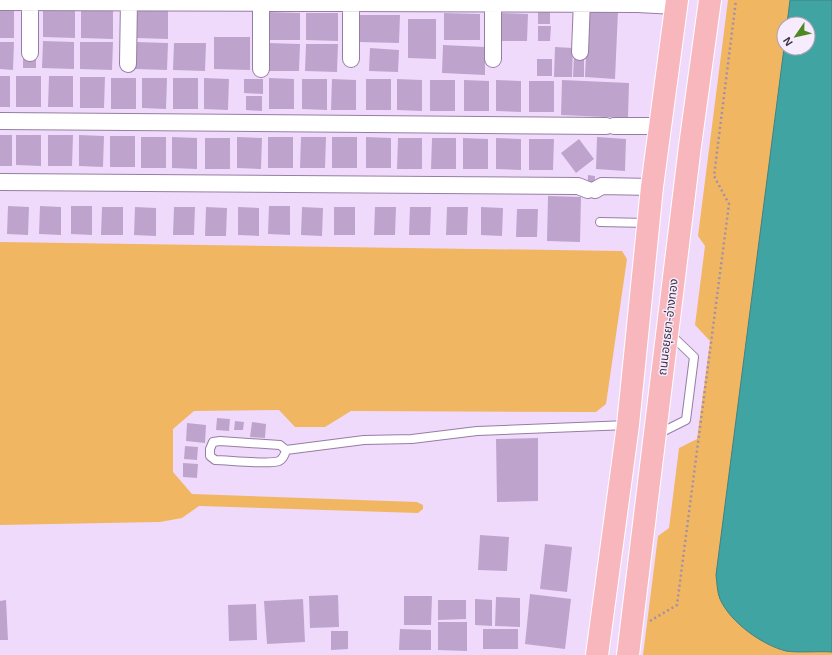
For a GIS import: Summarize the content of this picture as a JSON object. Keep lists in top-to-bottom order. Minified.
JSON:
{"streets":{"main road":["ถนนอยุธยา-อ่างทอง"]},"north":"bottom left"}
